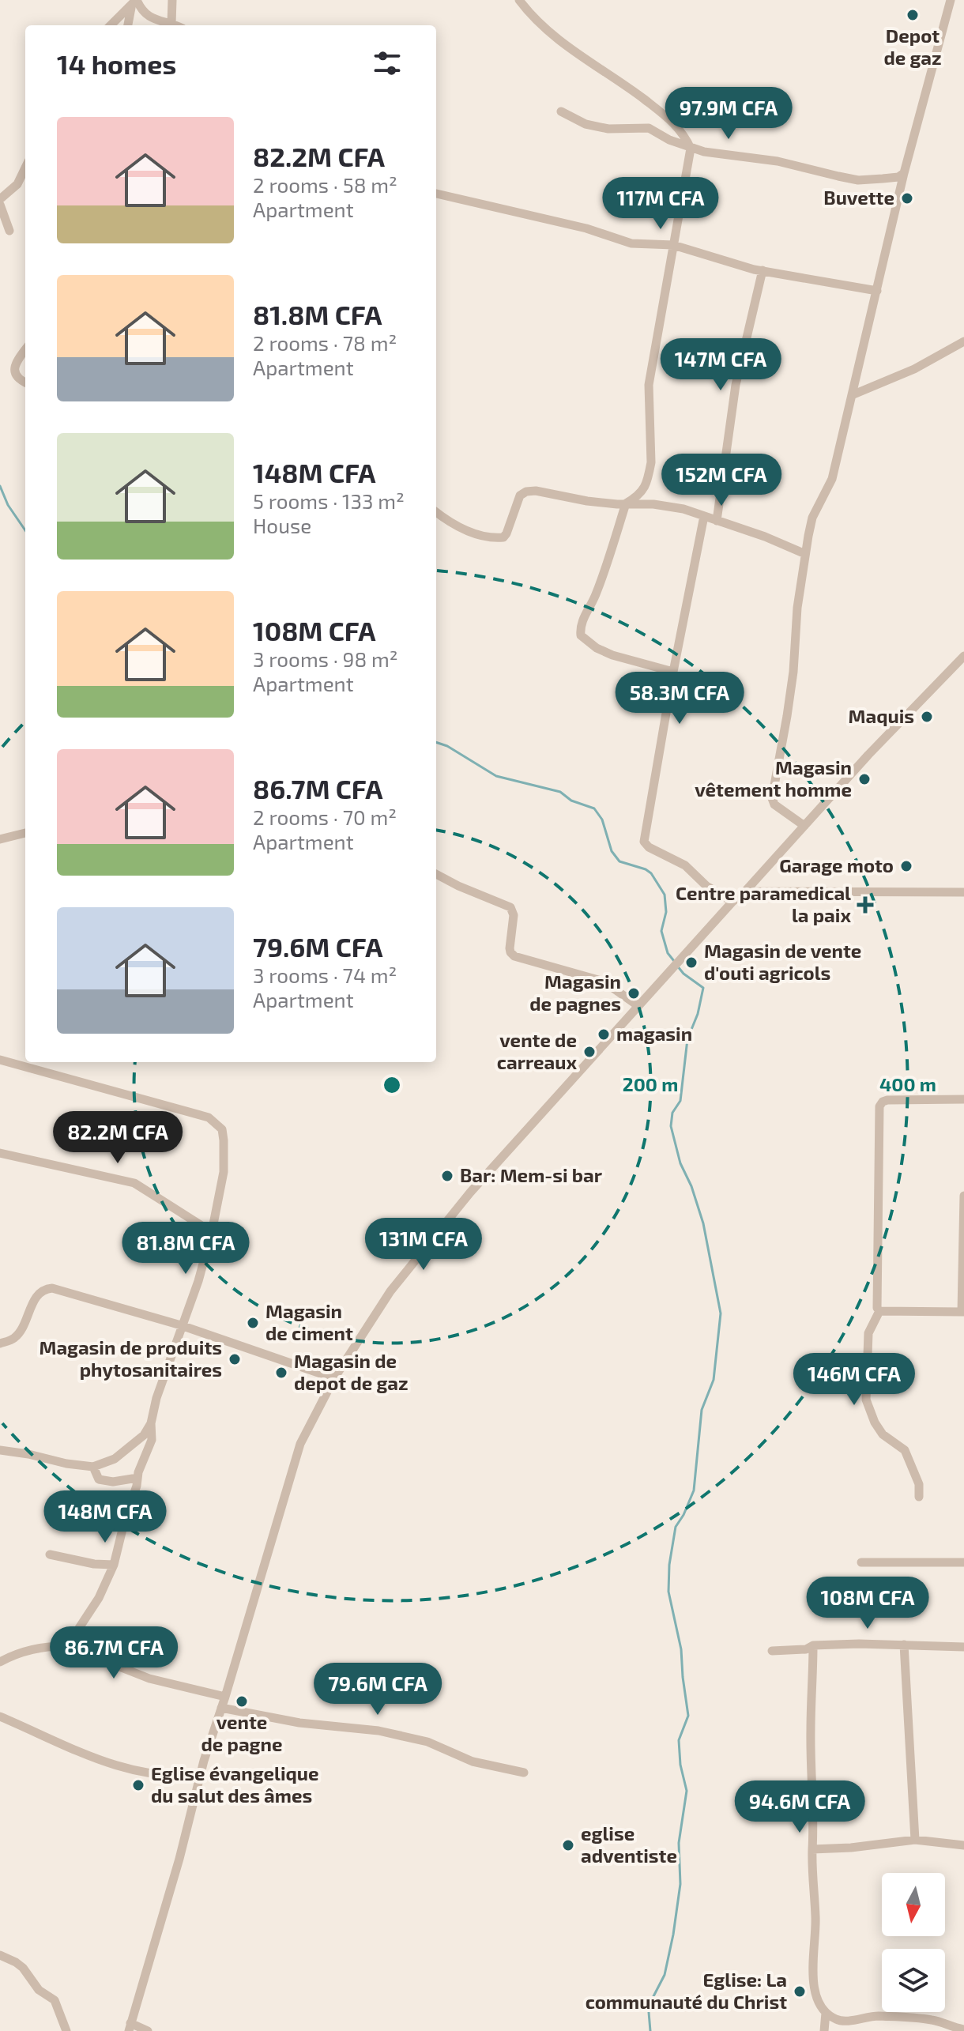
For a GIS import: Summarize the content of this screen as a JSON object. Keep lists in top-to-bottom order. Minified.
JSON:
{"places":{"other":["Depot de gaz","Buvette","Maquis","Magasin vêtement homme","Garage moto","Magasin de vente d'outi agricols","Magasin de pagnes","magasin","vente de carreaux","Bar: Mem-si bar","Magasin de ciment","Magasin de produits phytosanitaires","Magasin de depot de gaz","vente de pagne","Eglise évangelique du salut des âmes","eglise adventiste","Eglise: La communauté du Christ"],"health":["Centre paramedical la paix"]},"north":"bottom","page":{"heading":"14 homes","price":["97.9M CFA","117M CFA","147M CFA","152M CFA","58.3M CFA","82.2M CFA","131M CFA","81.8M CFA","146M CFA","148M CFA","108M CFA","86.7M CFA","79.6M CFA","94.6M CFA"],"list":[{"name":"82.2M CFA","note":"2 rooms · 58 m² · Apartment"},{"name":"81.8M CFA","note":"2 rooms · 78 m² · Apartment"},{"name":"148M CFA","note":"5 rooms · 133 m² · House"},{"name":"108M CFA","note":"3 rooms · 98 m² · Apartment"},{"name":"86.7M CFA","note":"2 rooms · 70 m² · Apartment"},{"name":"79.6M CFA","note":"3 rooms · 74 m² · Apartment"}]},"rings":["200 m","400 m"]}
